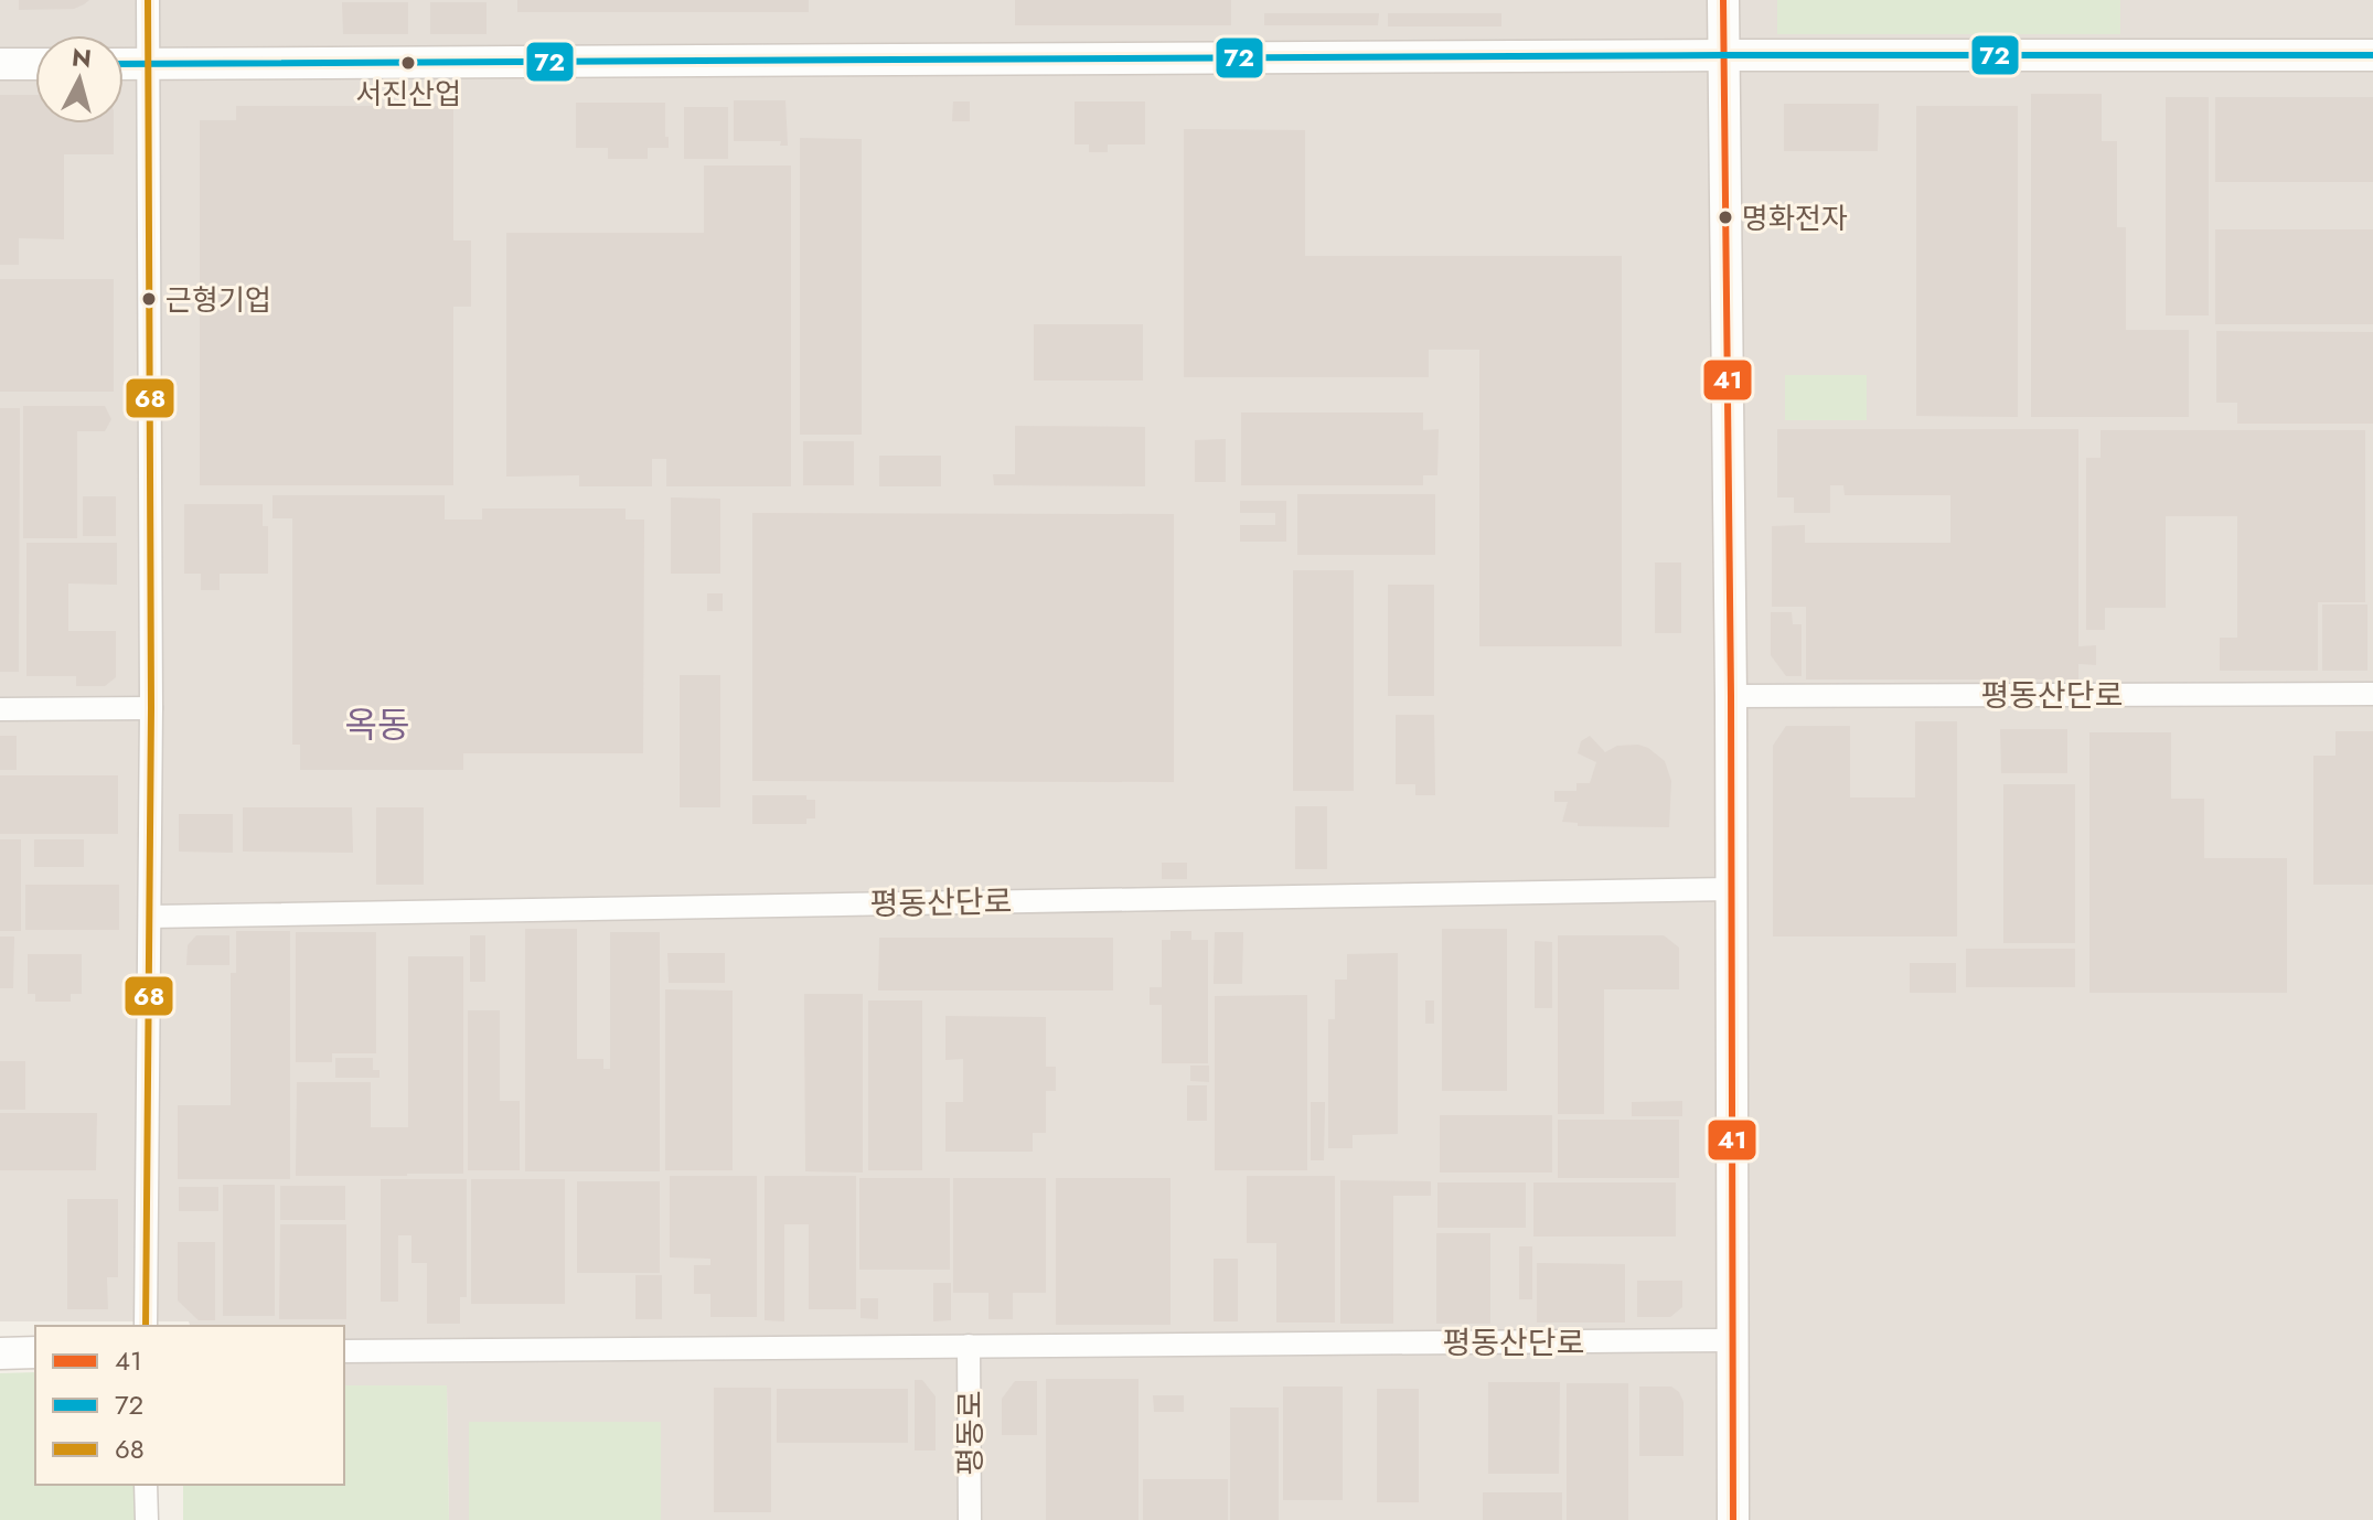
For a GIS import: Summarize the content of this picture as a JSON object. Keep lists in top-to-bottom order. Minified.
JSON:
{"streets":{"street":["평동산단로","평동로"]},"crossings":[["평동산단로","평동로"]],"districts":["옥동"],"places":["서진산업","명화전자","근형기업"],"lines":["transit line 41","transit line 68","transit line 72"],"legend":["41","72","68"],"north":"top"}
